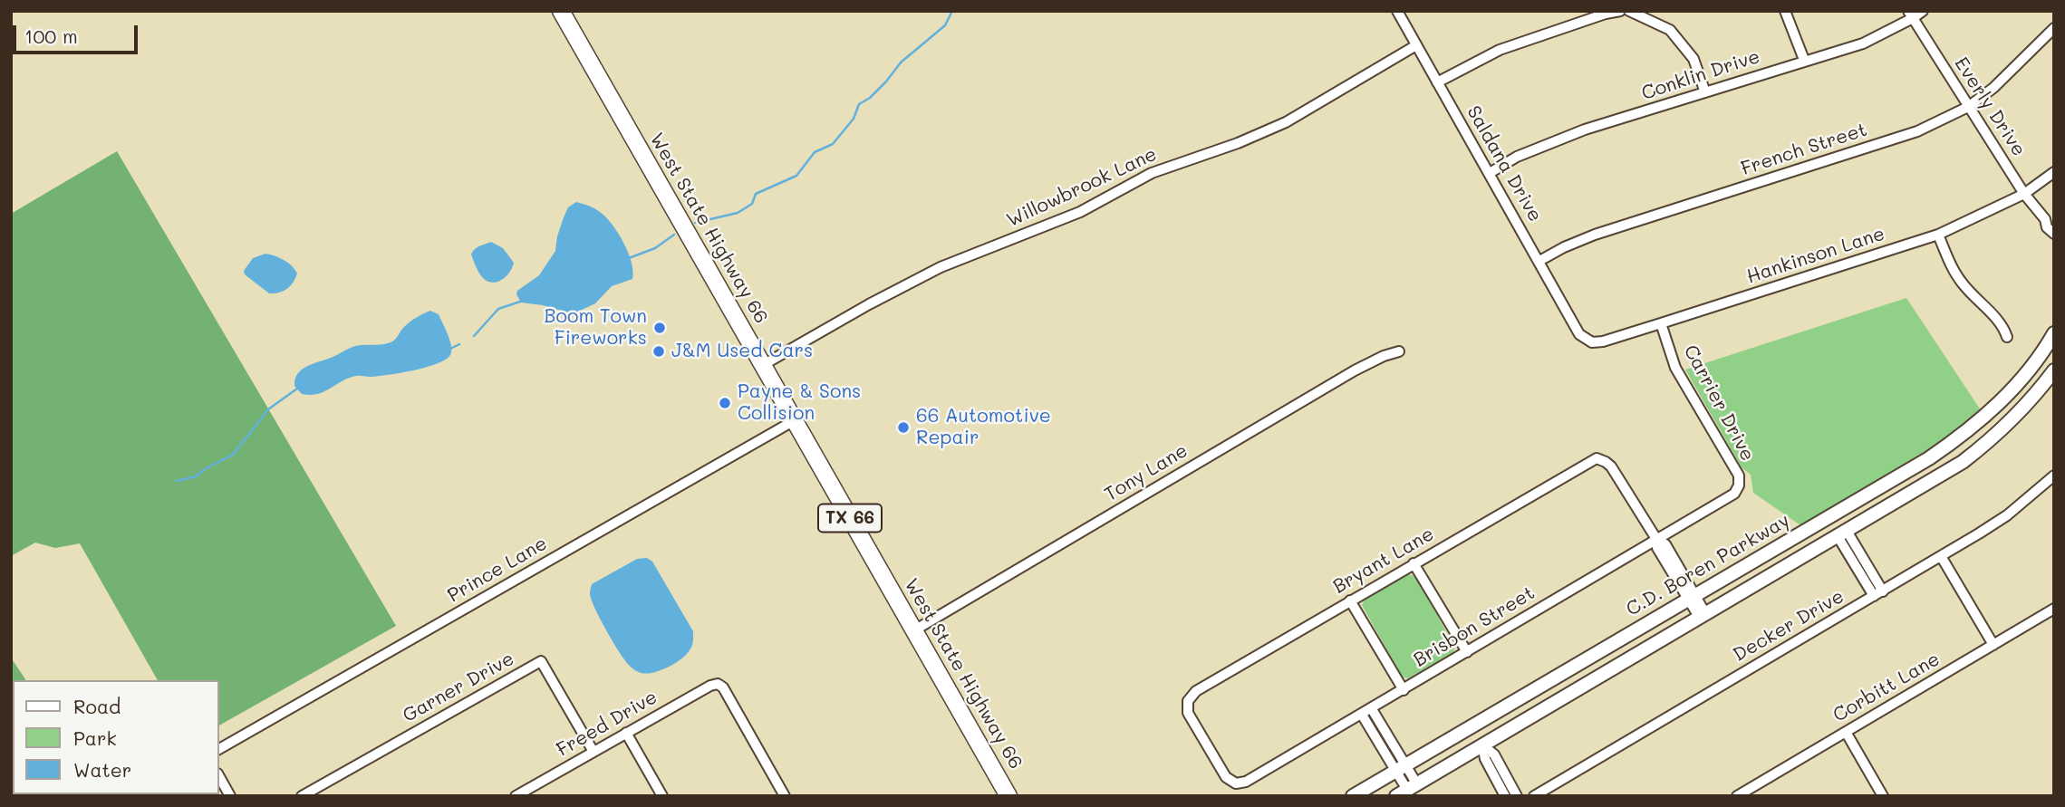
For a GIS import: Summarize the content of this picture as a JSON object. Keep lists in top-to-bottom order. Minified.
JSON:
{"streets":{"main road":["West State Highway 66","TX 66"],"street":["Conklin Drive","Everly Drive","French Street","Saldana Drive","Willowbrook Lane","Hankinson Lane","Carrier Drive","Tony Lane","Bryant Lane","C.D. Boren Parkway","Prince Lane","Decker Drive","Brisbon Street","Garner Drive","Corbitt Lane","Freed Drive"]},"crossings":[["Conklin Drive","Everly Drive"],["Conklin Drive","Saldana Drive"],["Everly Drive","French Street"],["Everly Drive","Hankinson Lane"],["French Street","Saldana Drive"],["Saldana Drive","Willowbrook Lane"],["Saldana Drive","Hankinson Lane"],["Willowbrook Lane","West State Highway 66"],["West State Highway 66","Tony Lane"],["West State Highway 66","Prince Lane"],["Hankinson Lane","Carrier Drive"],["Carrier Drive","Brisbon Street"],["Bryant Lane","Brisbon Street"],["Garner Drive","Freed Drive"]],"places":["Boom Town Fireworks","J&M Used Cars","Payne & Sons Collision","66 Automotive Repair"],"legend":["Road","Park","Water"],"scale_bar":"100 m"}
